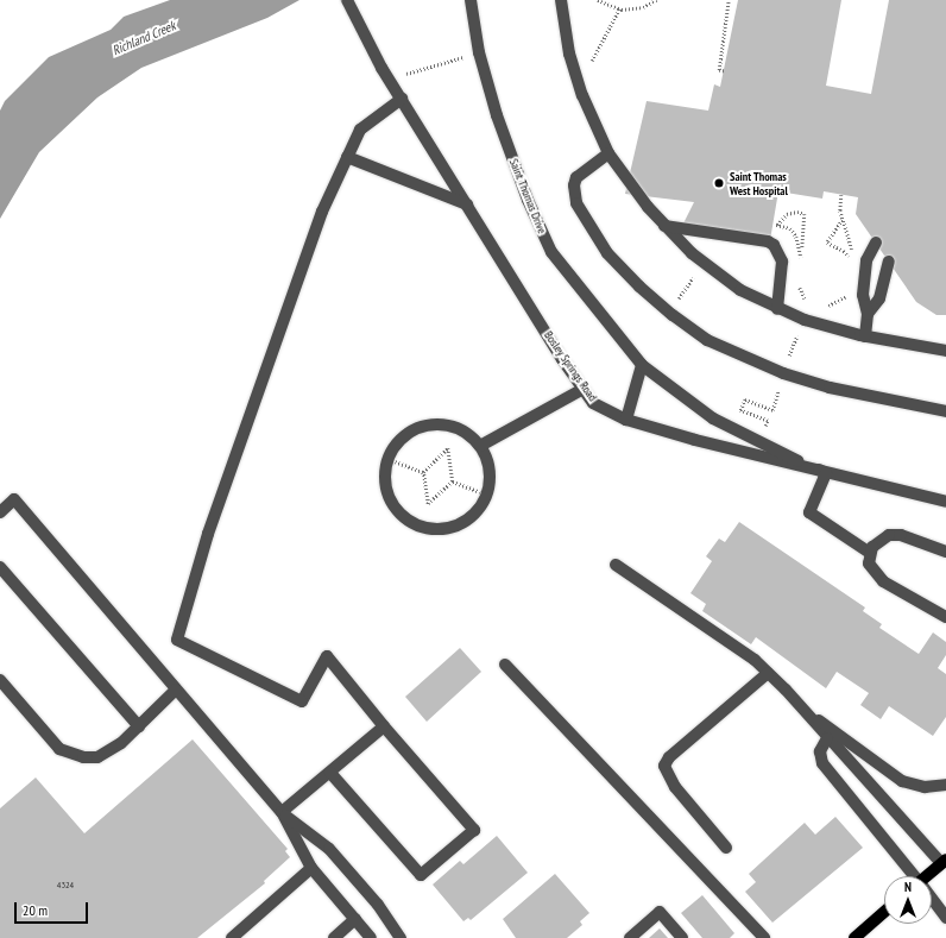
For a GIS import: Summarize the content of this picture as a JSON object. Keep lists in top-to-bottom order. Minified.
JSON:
{"streets":{"street":["Saint Thomas Drive","Bosley Springs Road"]},"crossings":[["Saint Thomas Drive","Bosley Springs Road"]],"water":["Richland Creek"],"places":["Saint Thomas West Hospital"],"house_numbers":["4324"],"scale_bar":"20 m","north":"top"}
